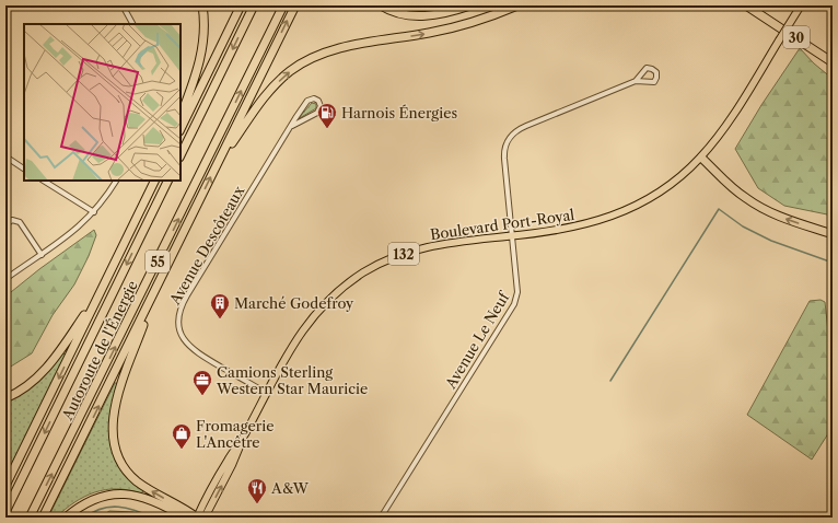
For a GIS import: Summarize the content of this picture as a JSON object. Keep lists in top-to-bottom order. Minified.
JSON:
{"streets":{"highway":["30","55","Autoroute de l'Énergie"],"main road":["Boulevard Port-Royal","132"],"street":["Avenue Descôteaux","Avenue Le Neuf"]},"crossings":[["Boulevard Port-Royal","Avenue Descôteaux"],["Boulevard Port-Royal","Avenue Le Neuf"]],"places":{"fuel station":["Harnois Énergies"],"building":["Marché Godefroy"],"office":["Camions Sterling Western Star Mauricie"],"shop":["Fromagerie L'Ancêtre"],"restaurant":["A&W"]}}
